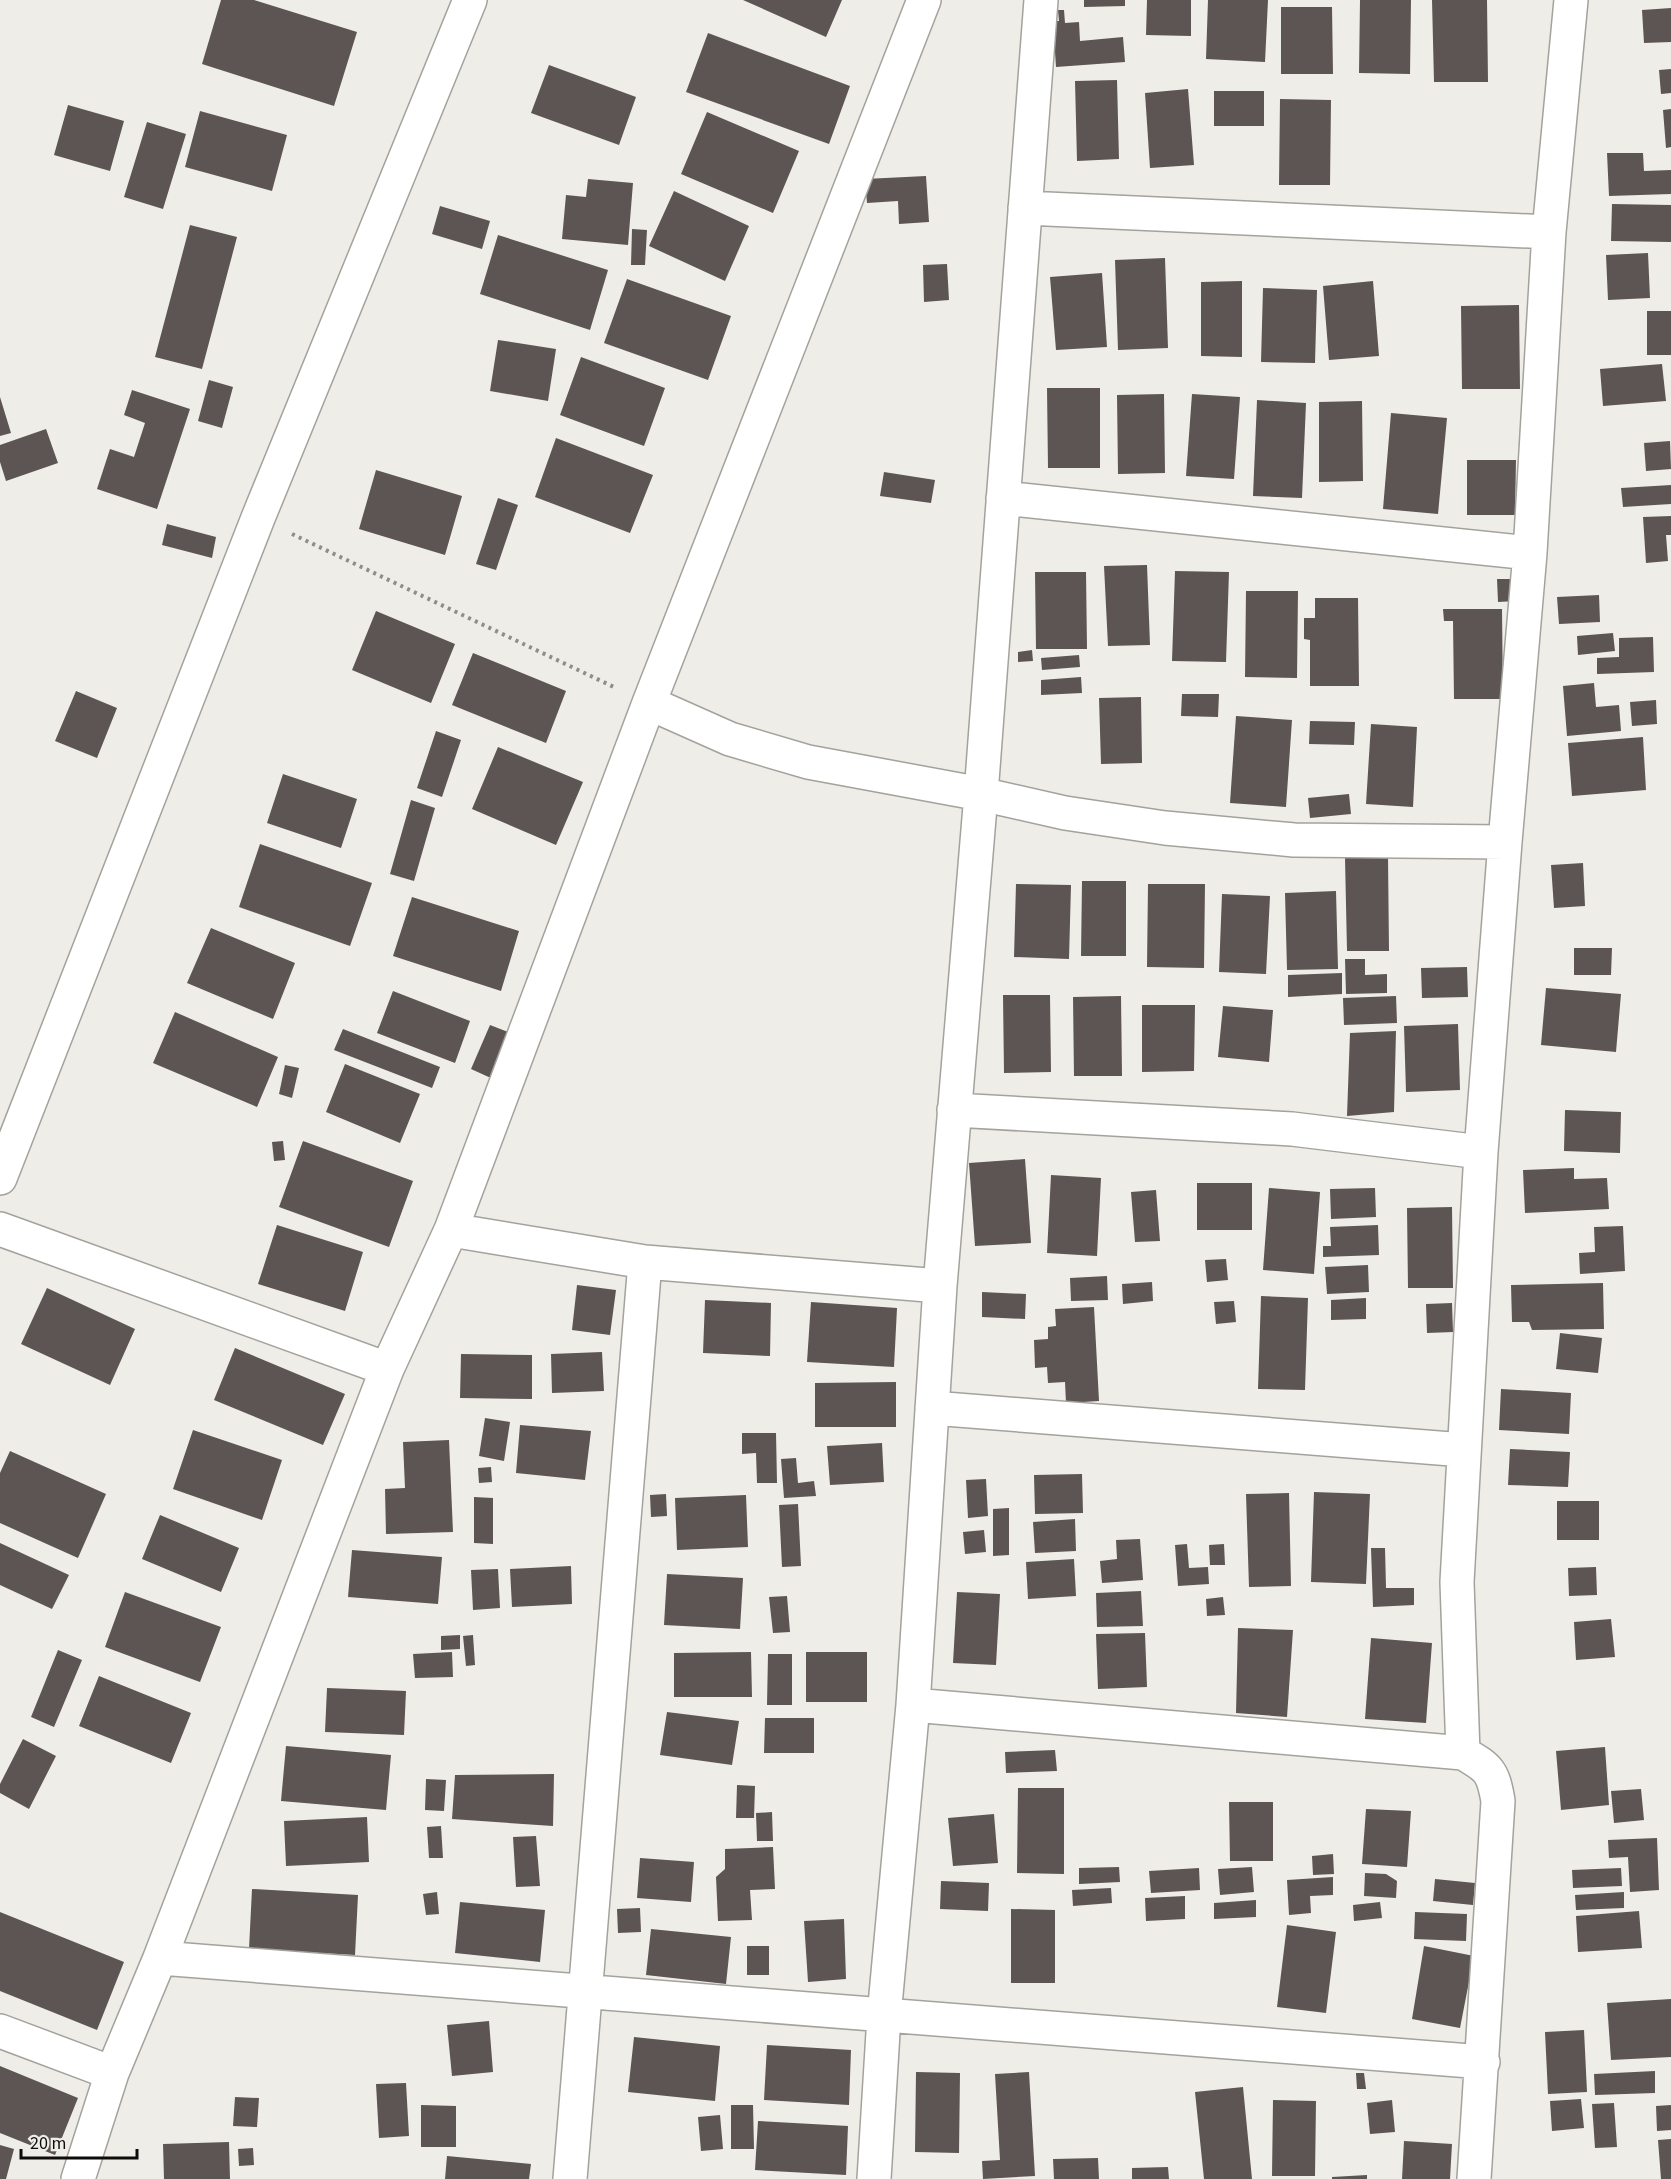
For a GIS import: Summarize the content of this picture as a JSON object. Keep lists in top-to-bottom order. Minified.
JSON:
{"scale_bar":"20 m"}
